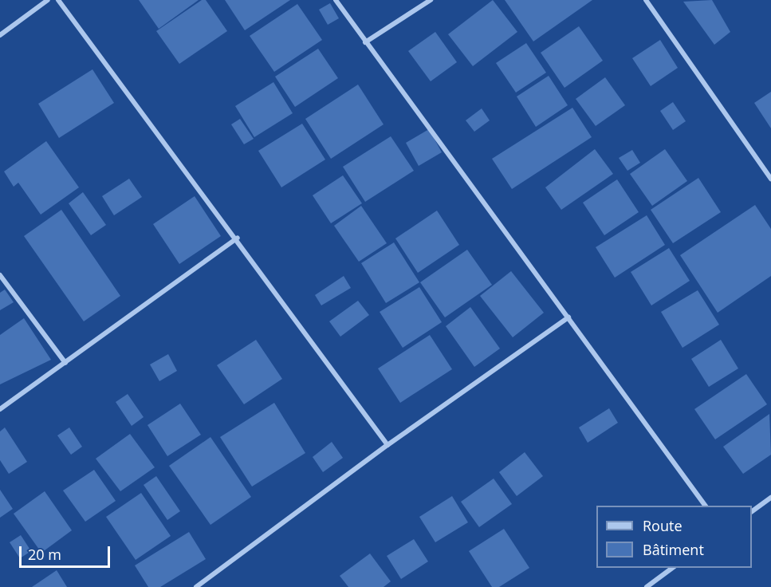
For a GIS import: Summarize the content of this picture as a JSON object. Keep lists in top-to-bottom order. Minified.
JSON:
{"legend":["Route","Bâtiment"],"scale_bar":"20 m"}
